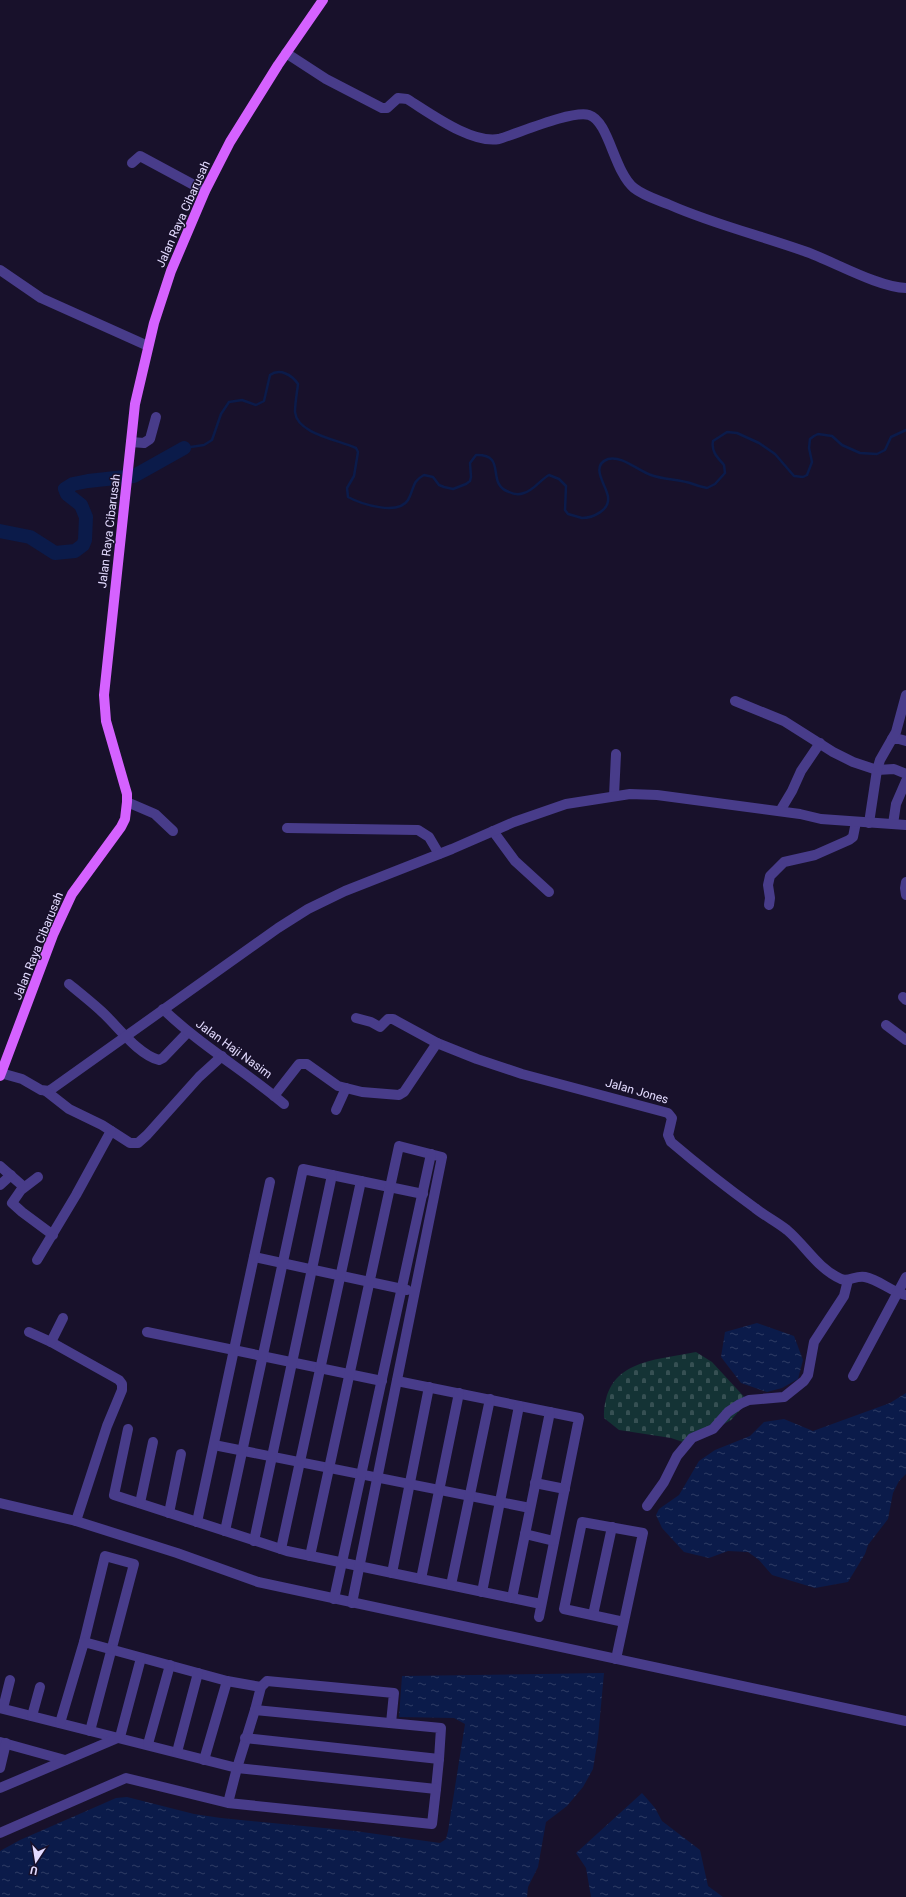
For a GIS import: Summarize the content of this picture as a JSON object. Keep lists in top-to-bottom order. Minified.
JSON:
{"streets":{"main road":["Jalan Raya Cibarusah"],"street":["Jalan Haji Nasim","Jalan Jones"]},"crossings":[["Jalan Haji Nasim","Jalan Jones"]],"north":"bottom"}
